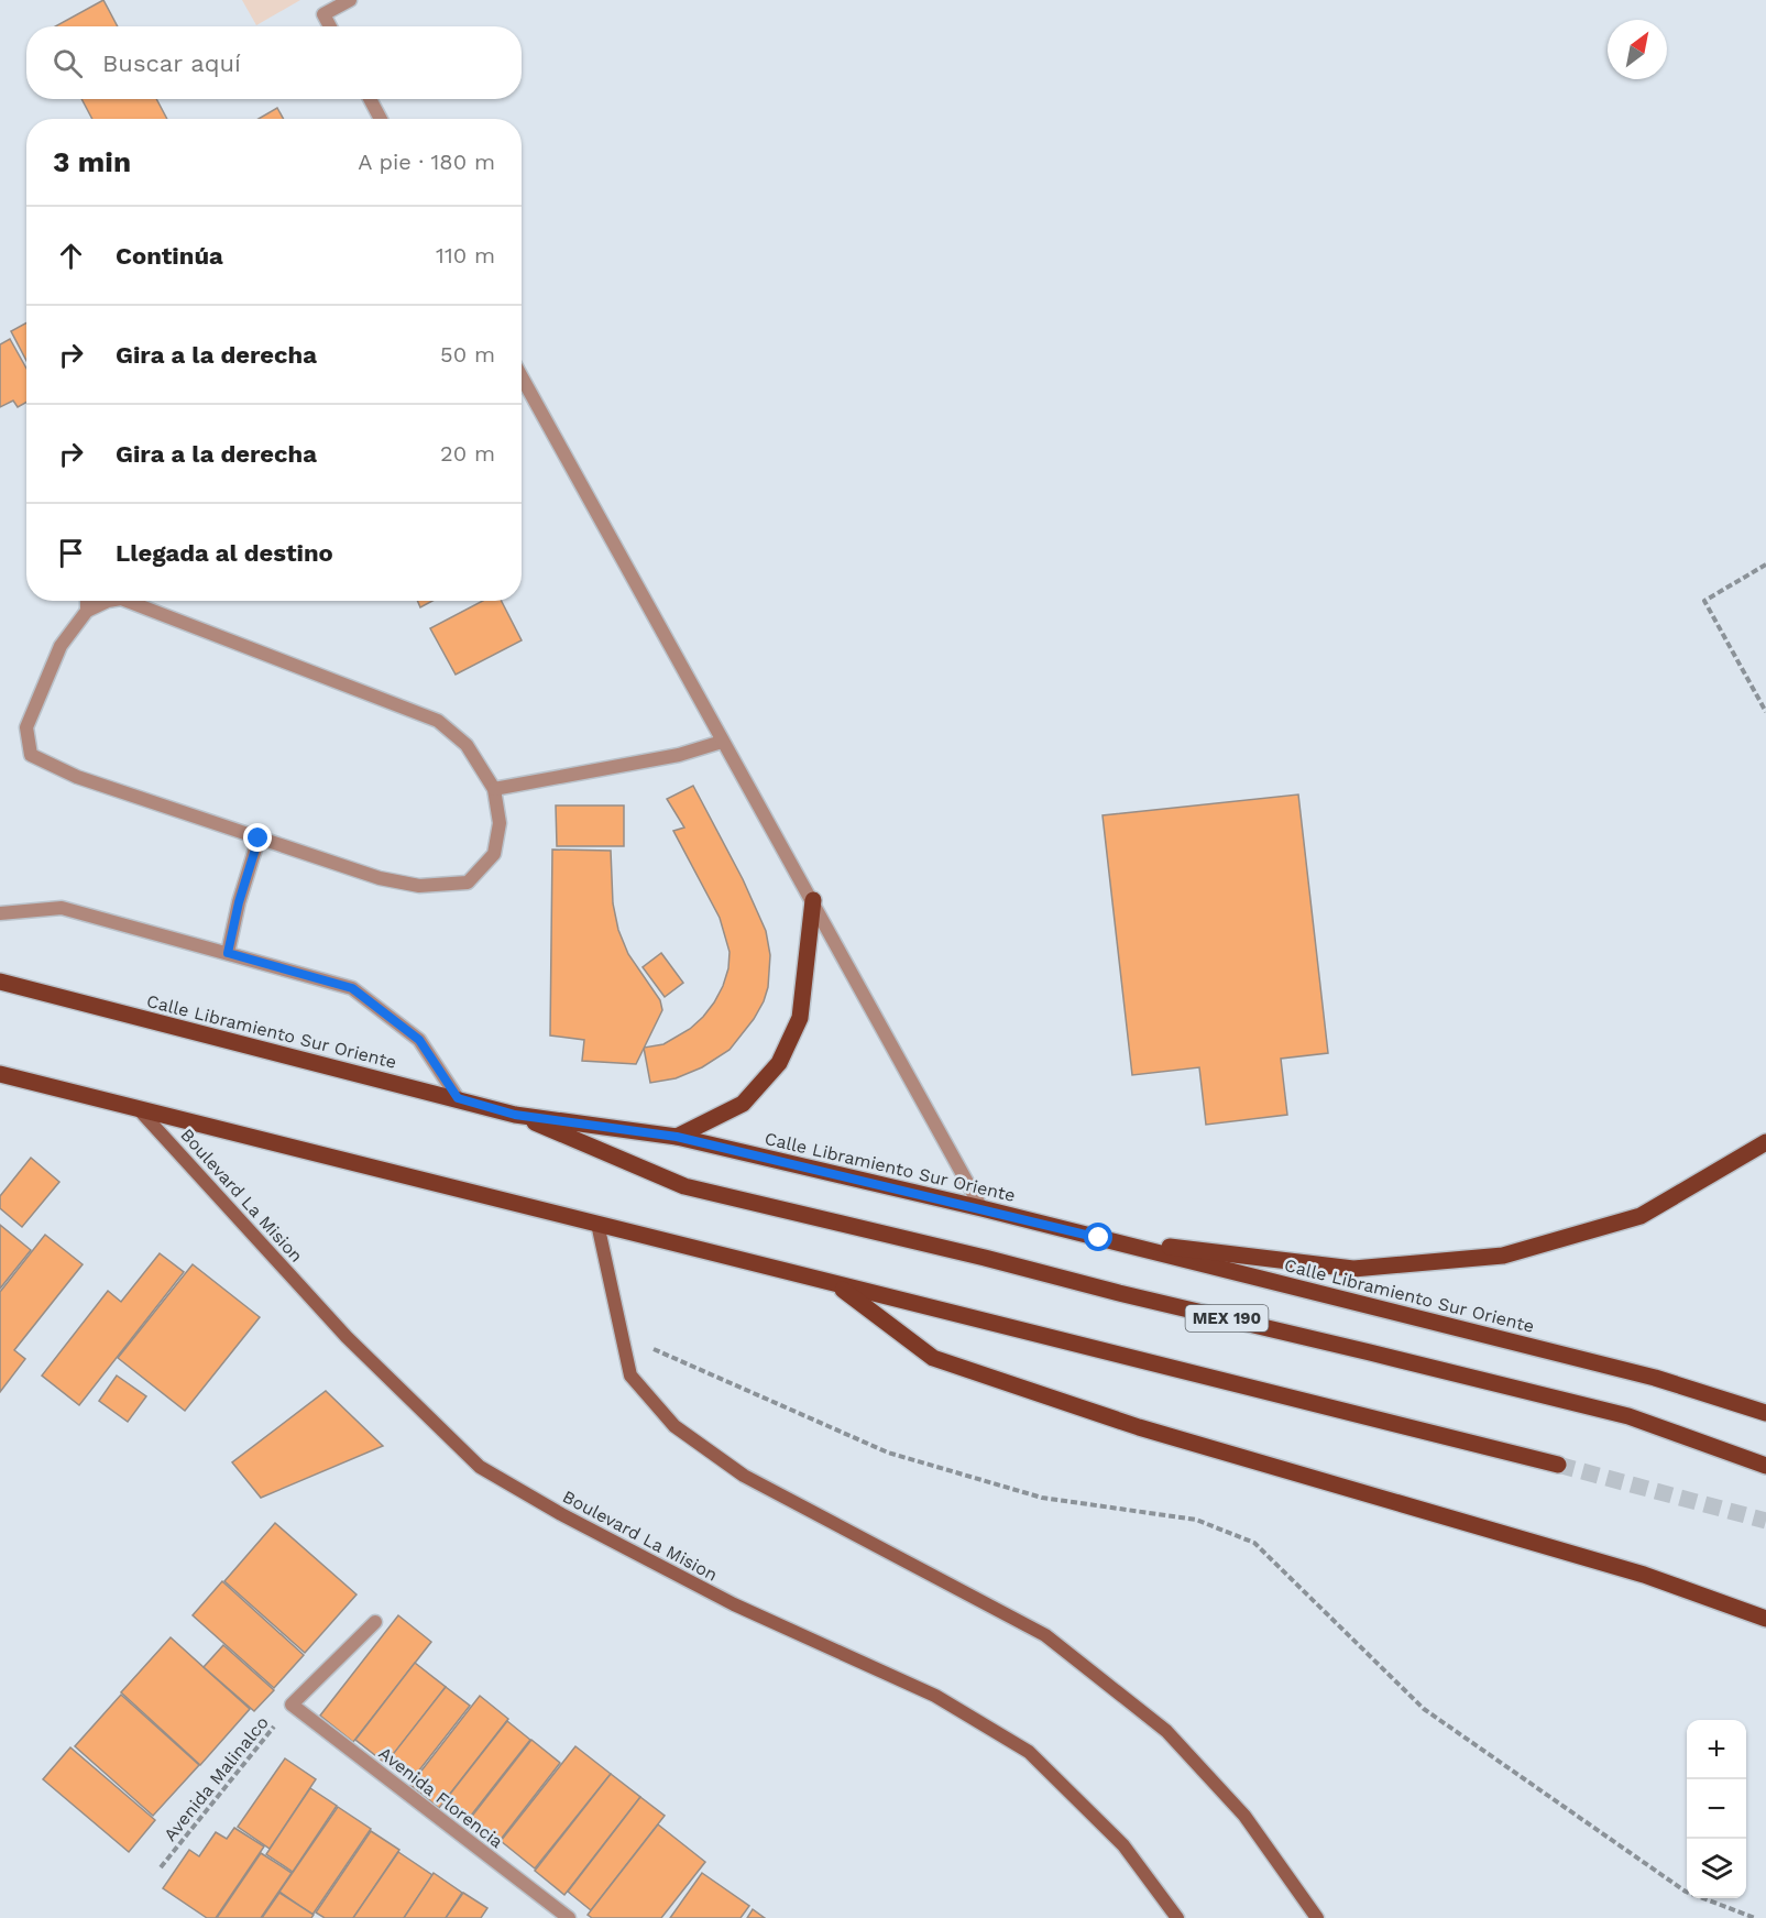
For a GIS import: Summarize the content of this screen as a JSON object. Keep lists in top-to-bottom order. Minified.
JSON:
{"streets":{"main road":["Calle Libramiento Sur Oriente","MEX 190"],"street":["Boulevard La Mision","Avenida Florencia"],"path":["Avenida Malinalco"]},"crossings":[["Calle Libramiento Sur Oriente","MEX 190"],["Avenida Malinalco","Avenida Florencia"]],"north":"top right","page":{"search":"Buscar aquí","heading":["3 min","A pie · 180 m"],"list":[["Continúa","110 m"],["Gira a la derecha","50 m"],["Gira a la derecha","20 m"],"Llegada al destino"],"map_buttons":["+","−"]}}
